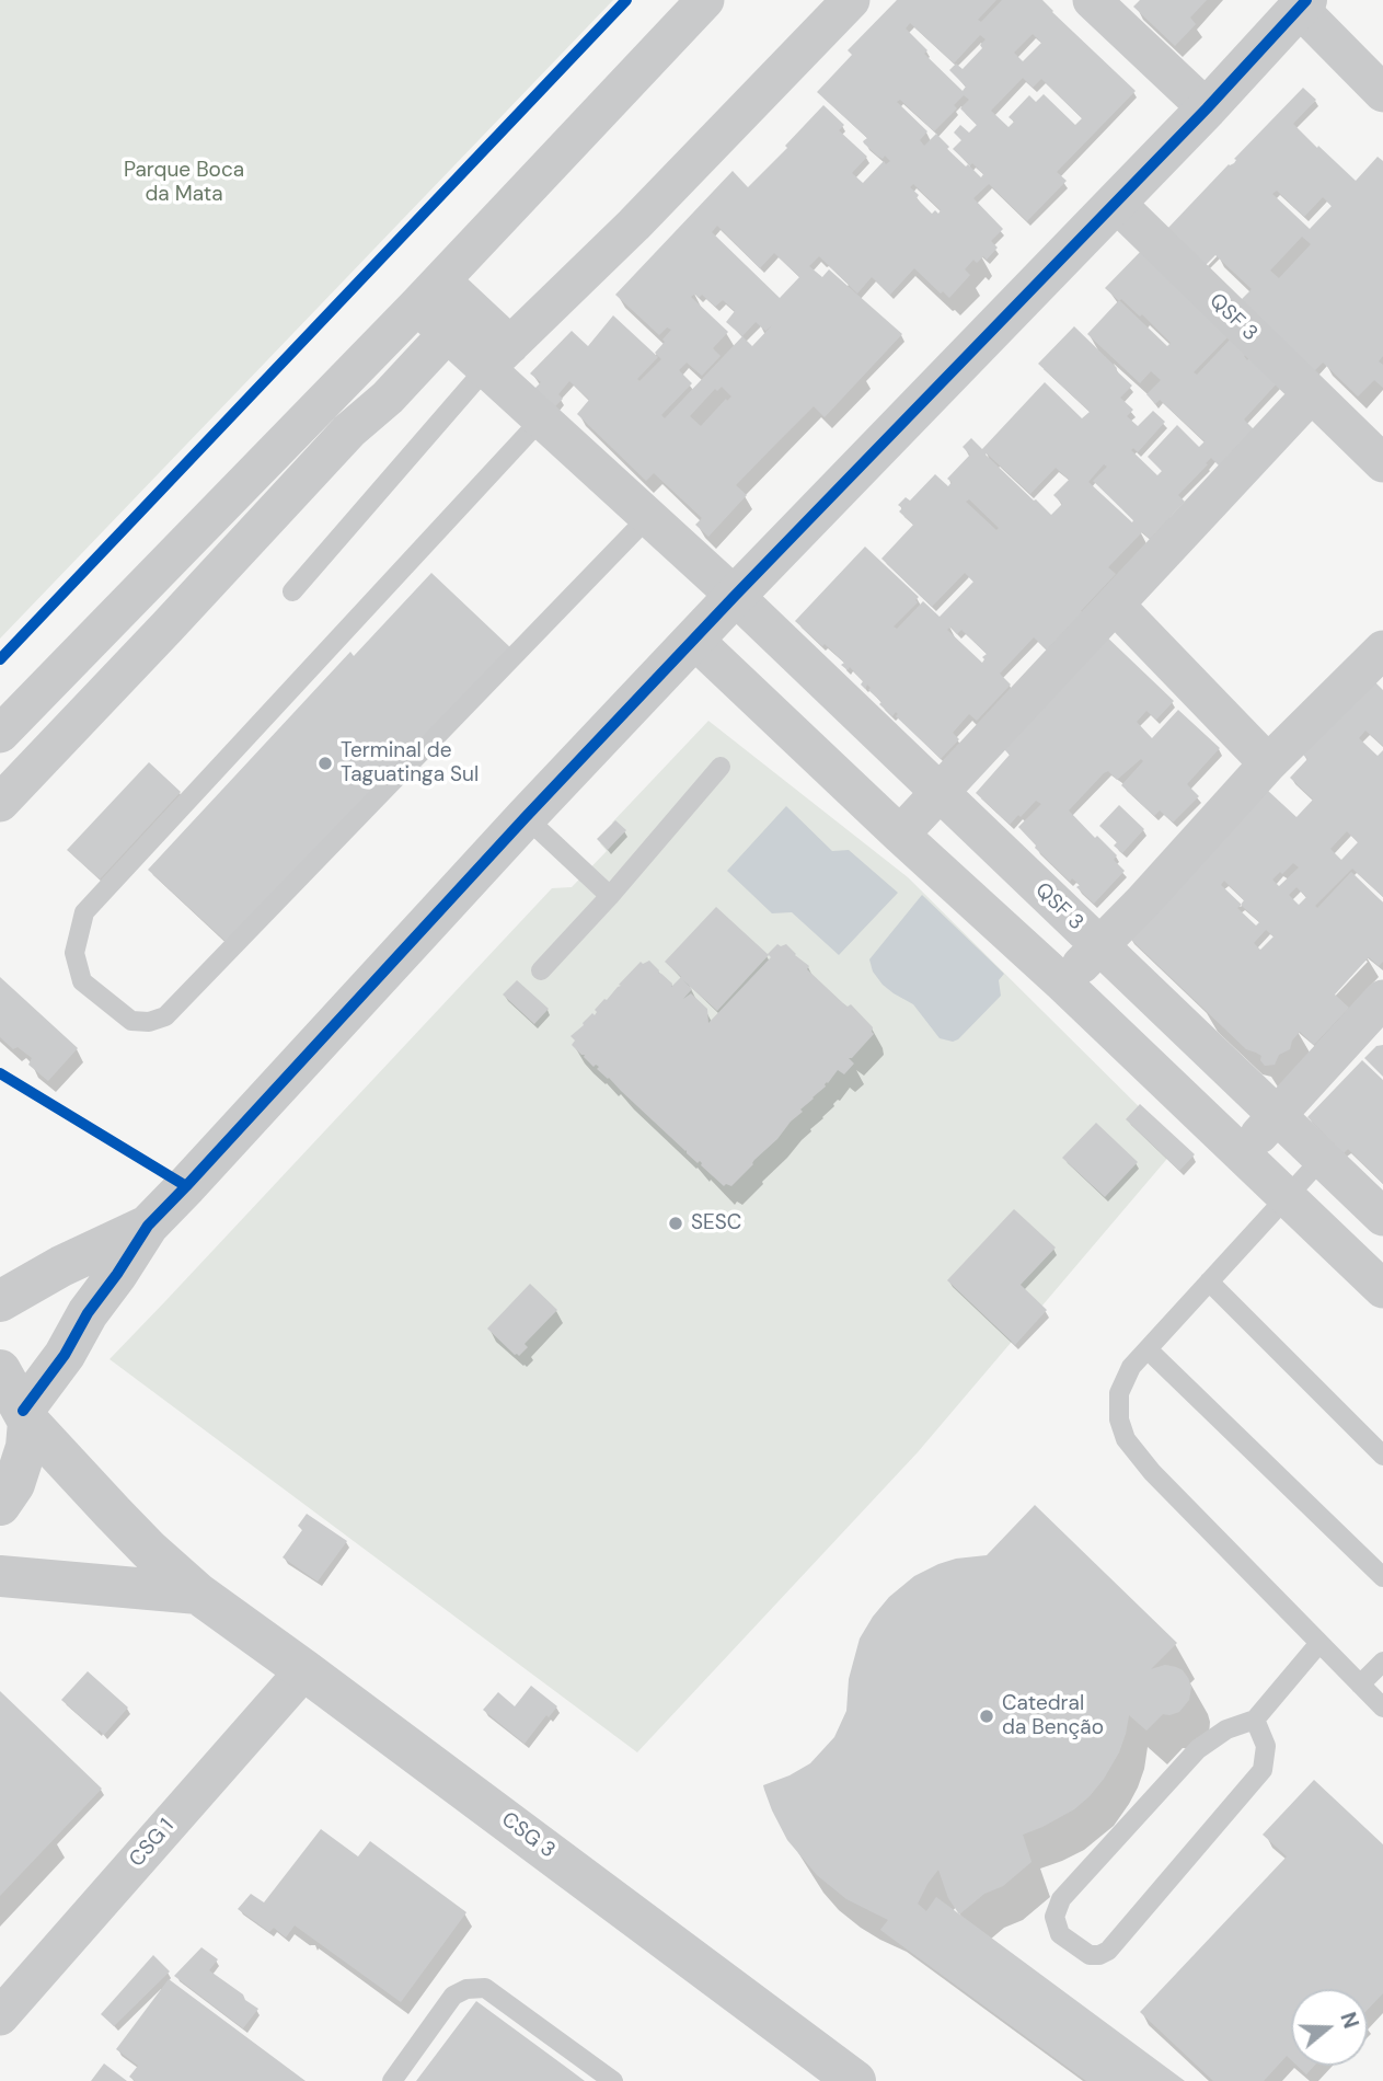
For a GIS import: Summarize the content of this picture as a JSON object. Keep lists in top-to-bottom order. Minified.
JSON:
{"streets":{"street":["QSF 3","CSG 3","CSG 1"]},"crossings":[["CSG 3","CSG 1"]],"parks":["Parque Boca da Mata"],"places":["Terminal de Taguatinga Sul","SESC","Catedral da Benção"],"north":"right"}
